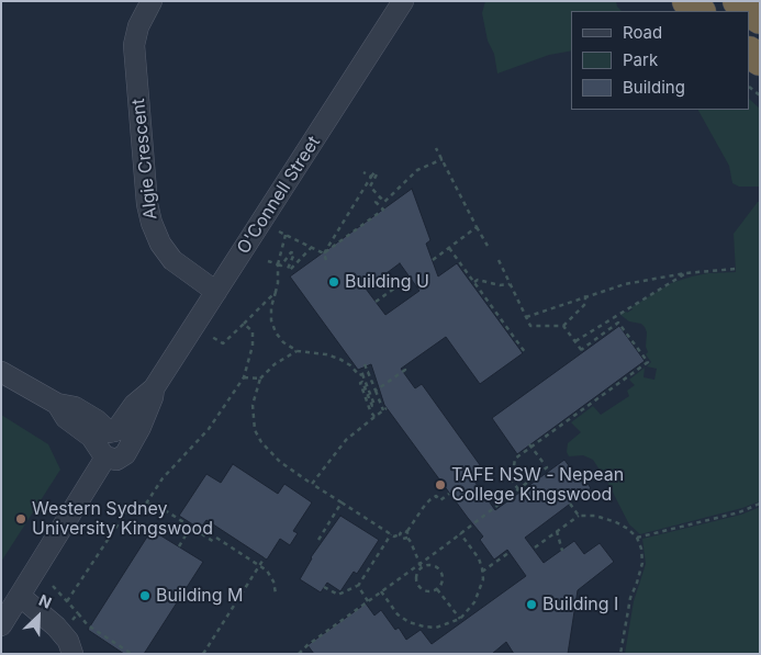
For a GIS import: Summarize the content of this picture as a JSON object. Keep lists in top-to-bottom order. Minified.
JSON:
{"streets":{"street":["Algie Crescent","O'Connell Street"]},"crossings":[["Algie Crescent","O'Connell Street"]],"places":["Building U","TAFE NSW - Nepean College Kingswood","Western Sydney University Kingswood","Building M","Building I"],"legend":["Road","Park","Building"],"north":"top right"}
